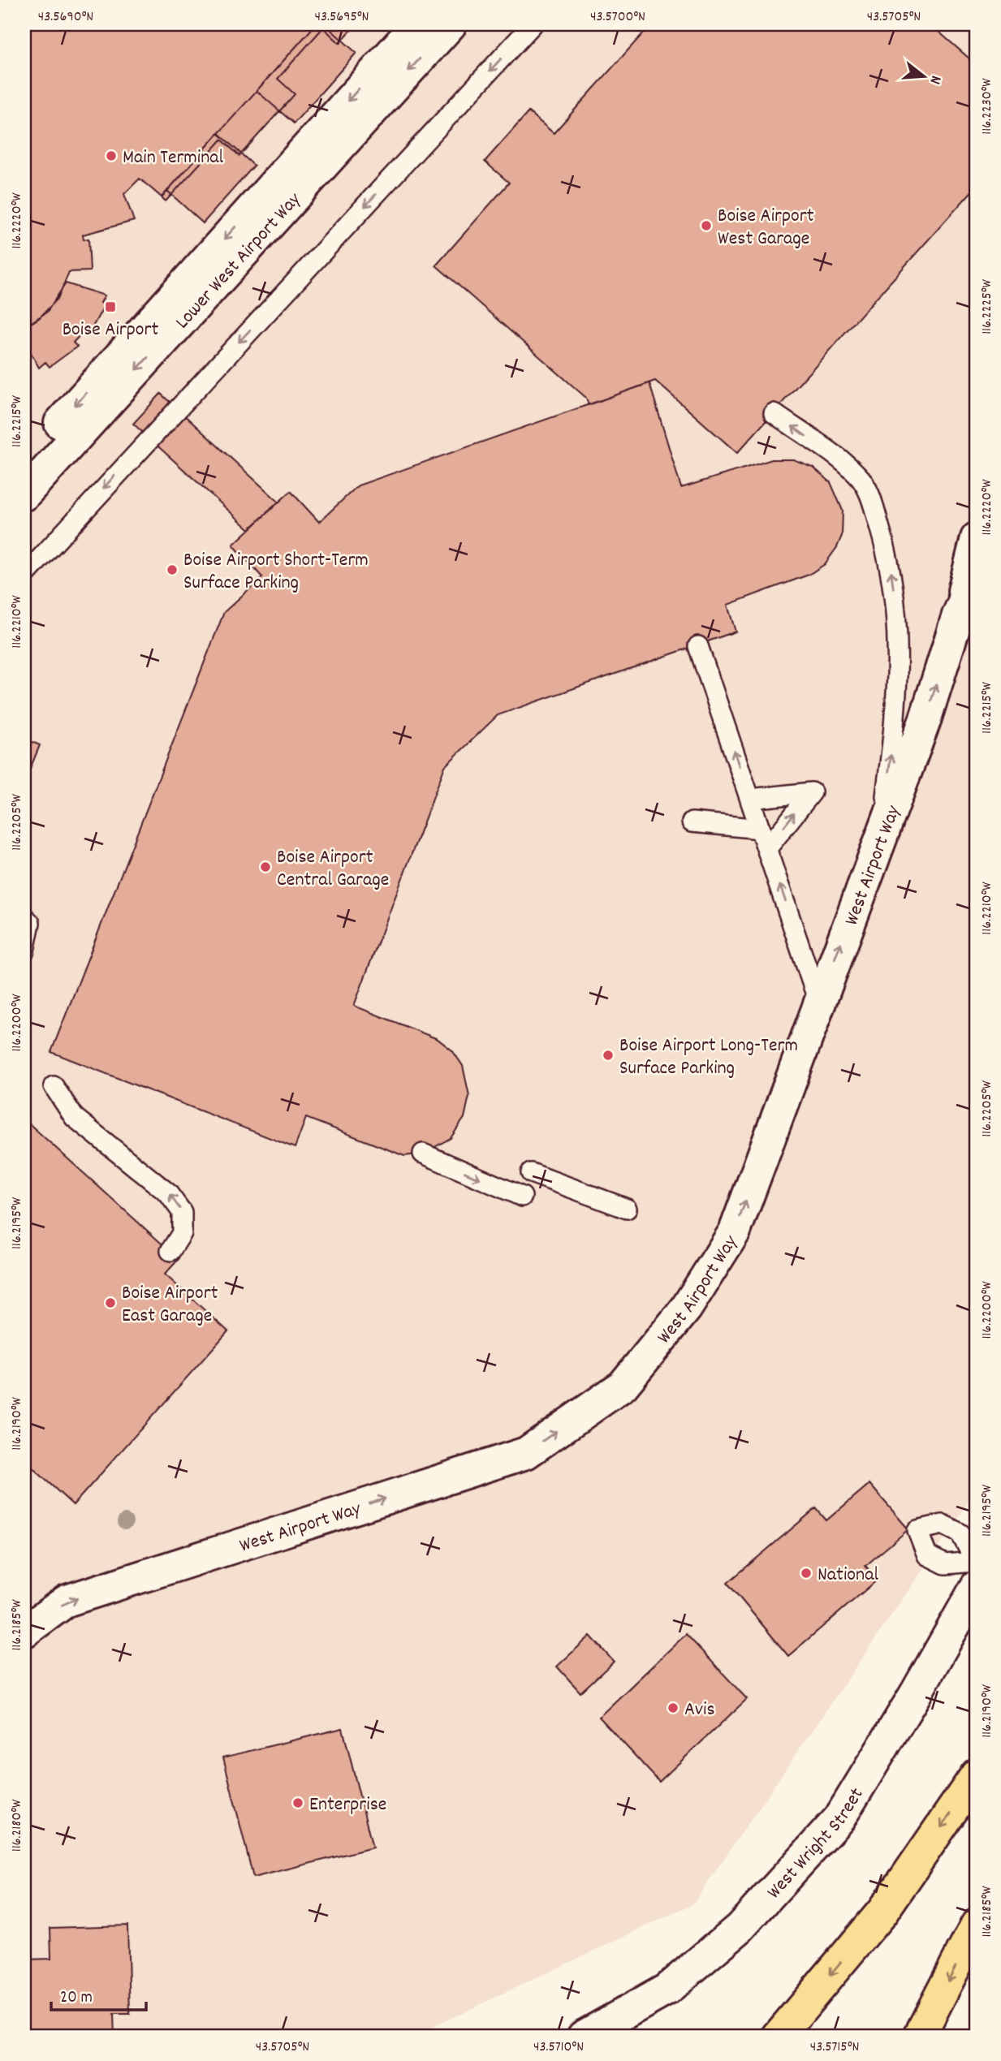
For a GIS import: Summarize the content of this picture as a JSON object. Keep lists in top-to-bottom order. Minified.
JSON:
{"streets":{"main road":["Lower West Airport Way","West Airport Way","West Wright Street"]},"one_way":["West Airport Way"],"places":{"other":["Main Terminal","Boise Airport West Garage","Boise Airport Short-Term Surface Parking","Boise Airport Central Garage","Boise Airport Long-Term Surface Parking","Boise Airport East Garage","National","Avis","Enterprise"],"transit":["Boise Airport"]},"scale_bar":"20 m","north":"right","coordinates":["43.5690°N","43.5695°N","43.5700°N","43.5705°N","116.2230°W","116.2220°W","116.2225°W","116.2215°W","116.2210°W","116.2205°W","116.2200°W","116.2195°W","116.2190°W","116.2185°W","116.2180°W","43.5710°N","43.5715°N"]}
